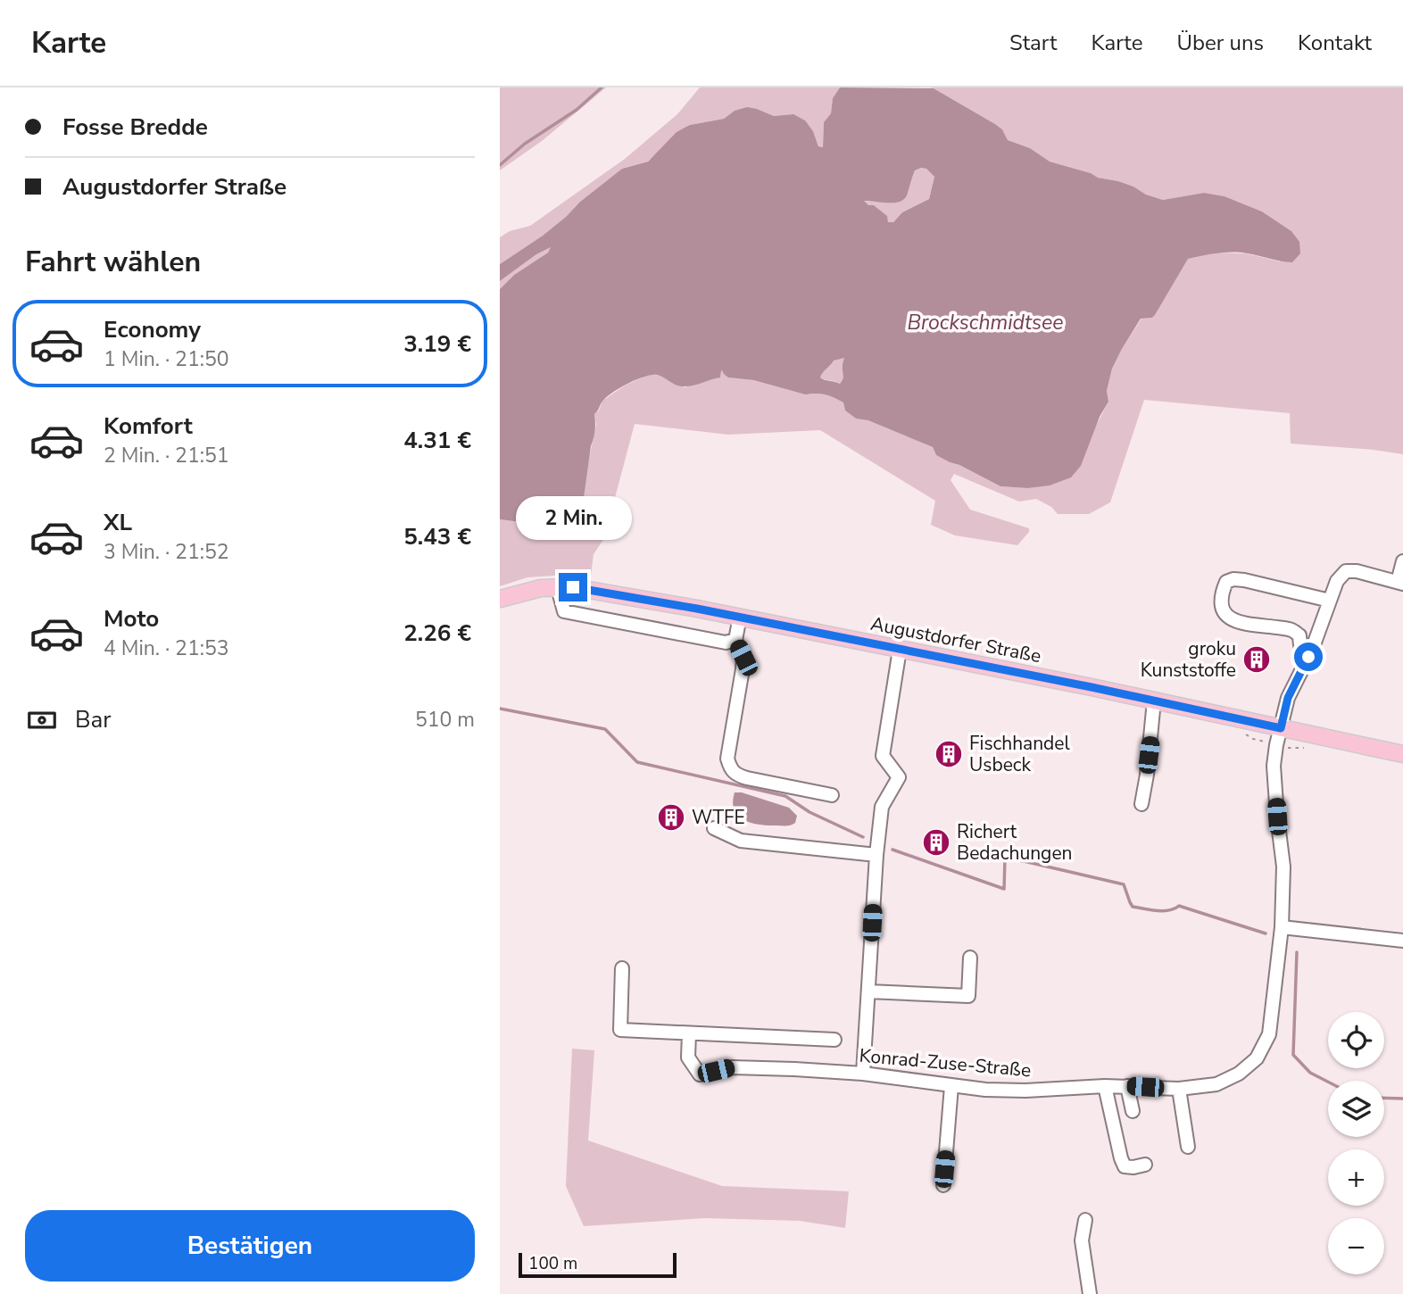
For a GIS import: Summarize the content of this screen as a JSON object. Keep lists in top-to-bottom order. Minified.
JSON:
{"streets":{"main road":["Augustdorfer Straße"],"street":["Konrad-Zuse-Straße"]},"crossings":[["Augustdorfer Straße","Konrad-Zuse-Straße"]],"water":["Brockschmidtsee"],"places":{"building":["groku Kunststoffe","Fischhandel Usbeck","WTFE","Richert Bedachungen"]},"scale_bar":"100 m","page":{"header":"Karte","nav":["Start","Karte","Über uns","Kontakt"],"banner":["Fosse Bredde","Augustdorfer Straße"],"heading":"Fahrt wählen","list":[{"name":"Economy","note":"1 Min. · 21:50","value":"3.19 €"},{"name":"Komfort","note":"2 Min. · 21:51","value":"4.31 €"},{"name":"XL","note":"3 Min. · 21:52","value":"5.43 €"},{"name":"Moto","note":"4 Min. · 21:53","value":"2.26 €"}],"bubble":"2 Min.","pay":["Bar","510 m"],"map_buttons":["+","−"],"buttons":"Bestätigen","scale":"100 m"}}
